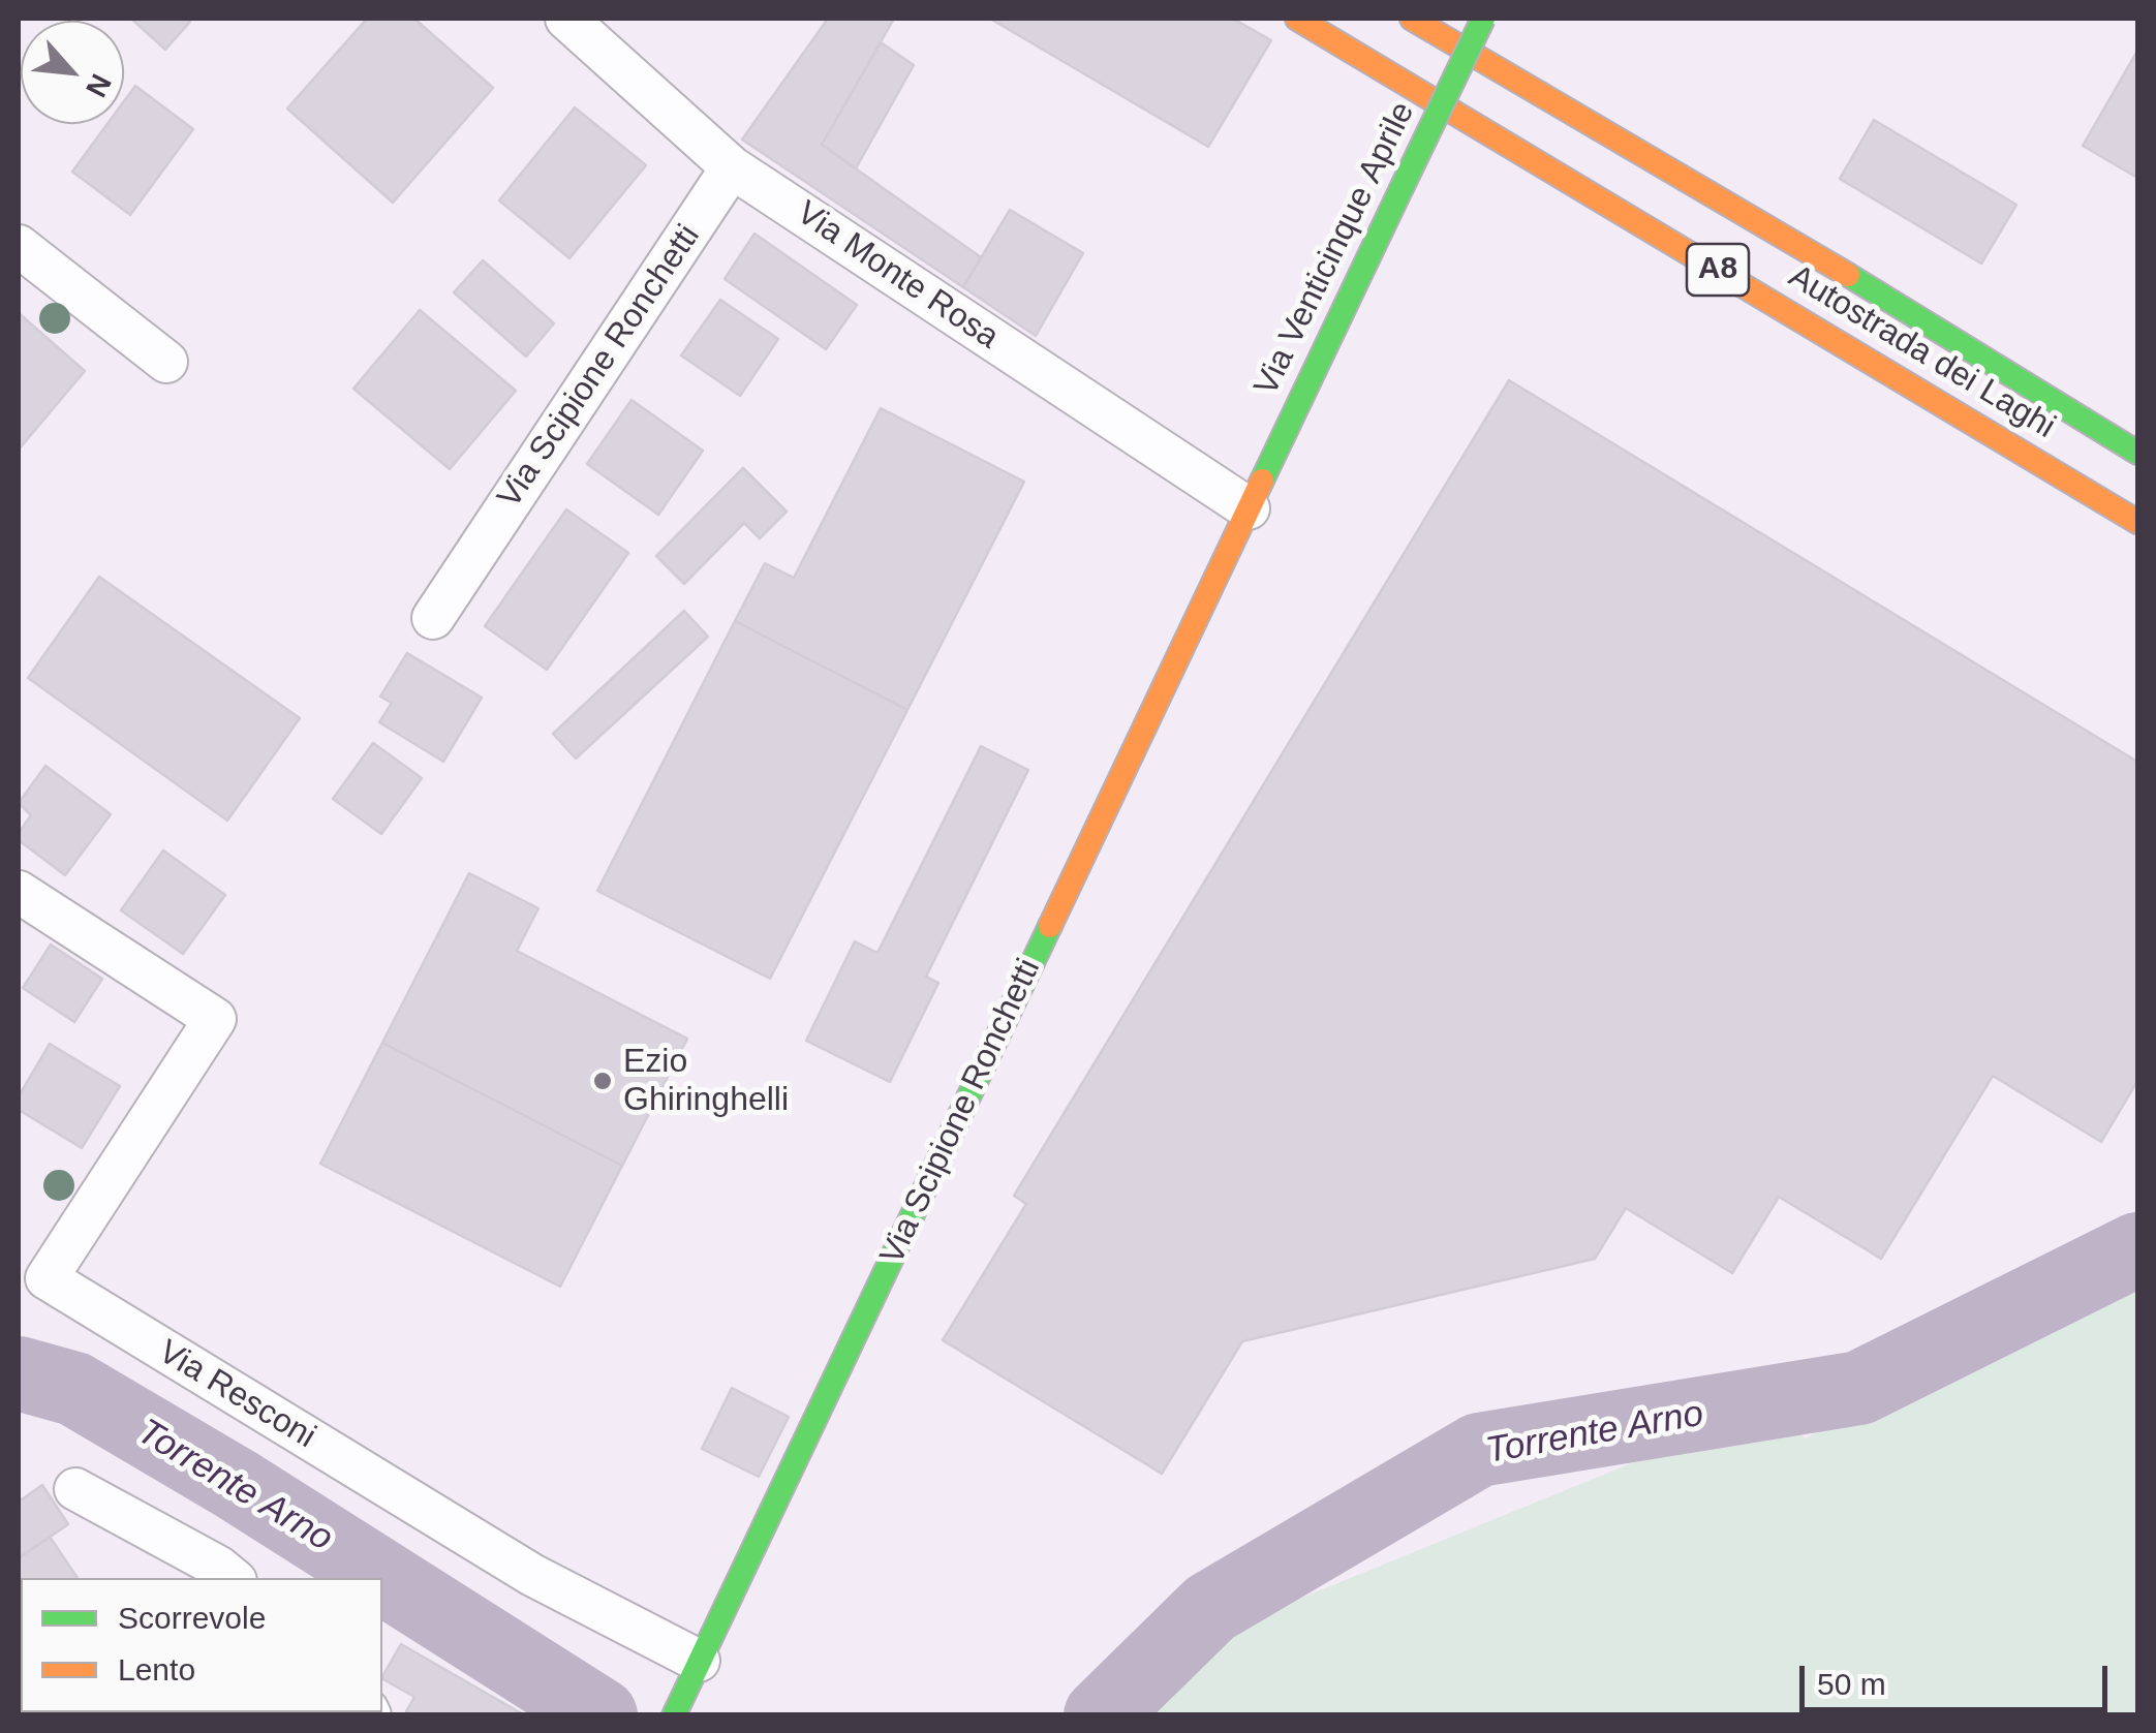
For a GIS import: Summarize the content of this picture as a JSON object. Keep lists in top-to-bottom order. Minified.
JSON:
{"streets":{"main road":["Via Venticinque Aprile","A8","Autostrada dei Laghi","Via Scipione Ronchetti"],"street":["Via Monte Rosa","Via Resconi"]},"crossings":[["Via Venticinque Aprile","Via Monte Rosa"],["Via Venticinque Aprile","Via Scipione Ronchetti"],["Via Monte Rosa","Via Scipione Ronchetti"],["Via Scipione Ronchetti","Via Resconi"]],"water":["Torrente Arno"],"places":["Ezio Ghiringhelli"],"legend":["Scorrevole","Lento"],"scale_bar":"50 m","north":"bottom right"}
